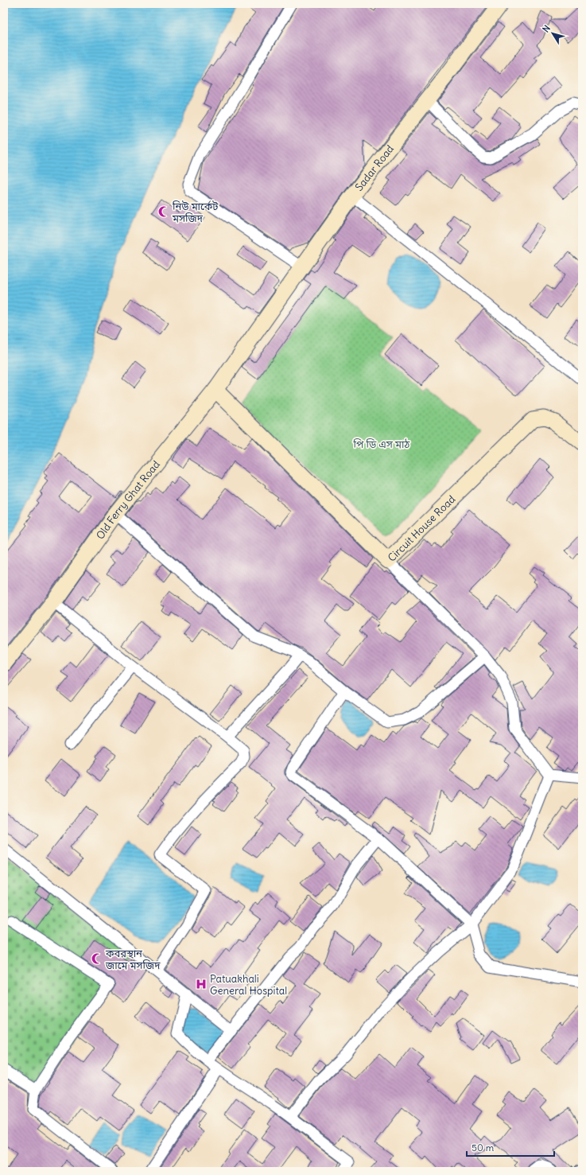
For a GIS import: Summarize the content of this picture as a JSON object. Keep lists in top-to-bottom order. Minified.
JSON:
{"streets":{"street":["Sadar Road","Old Ferry Ghat Road","Circuit House Road"]},"crossings":[["Sadar Road","Old Ferry Ghat Road"],["Old Ferry Ghat Road","Circuit House Road"]],"parks":["পি ডি এস মাঠ"],"places":{"mosque":["নিউ মার্কেট মসজিদ","কবরস্থান জামে মসজিদ"],"hospital":["Patuakhali General Hospital"]},"scale_bar":"50 m","north":"top left"}
